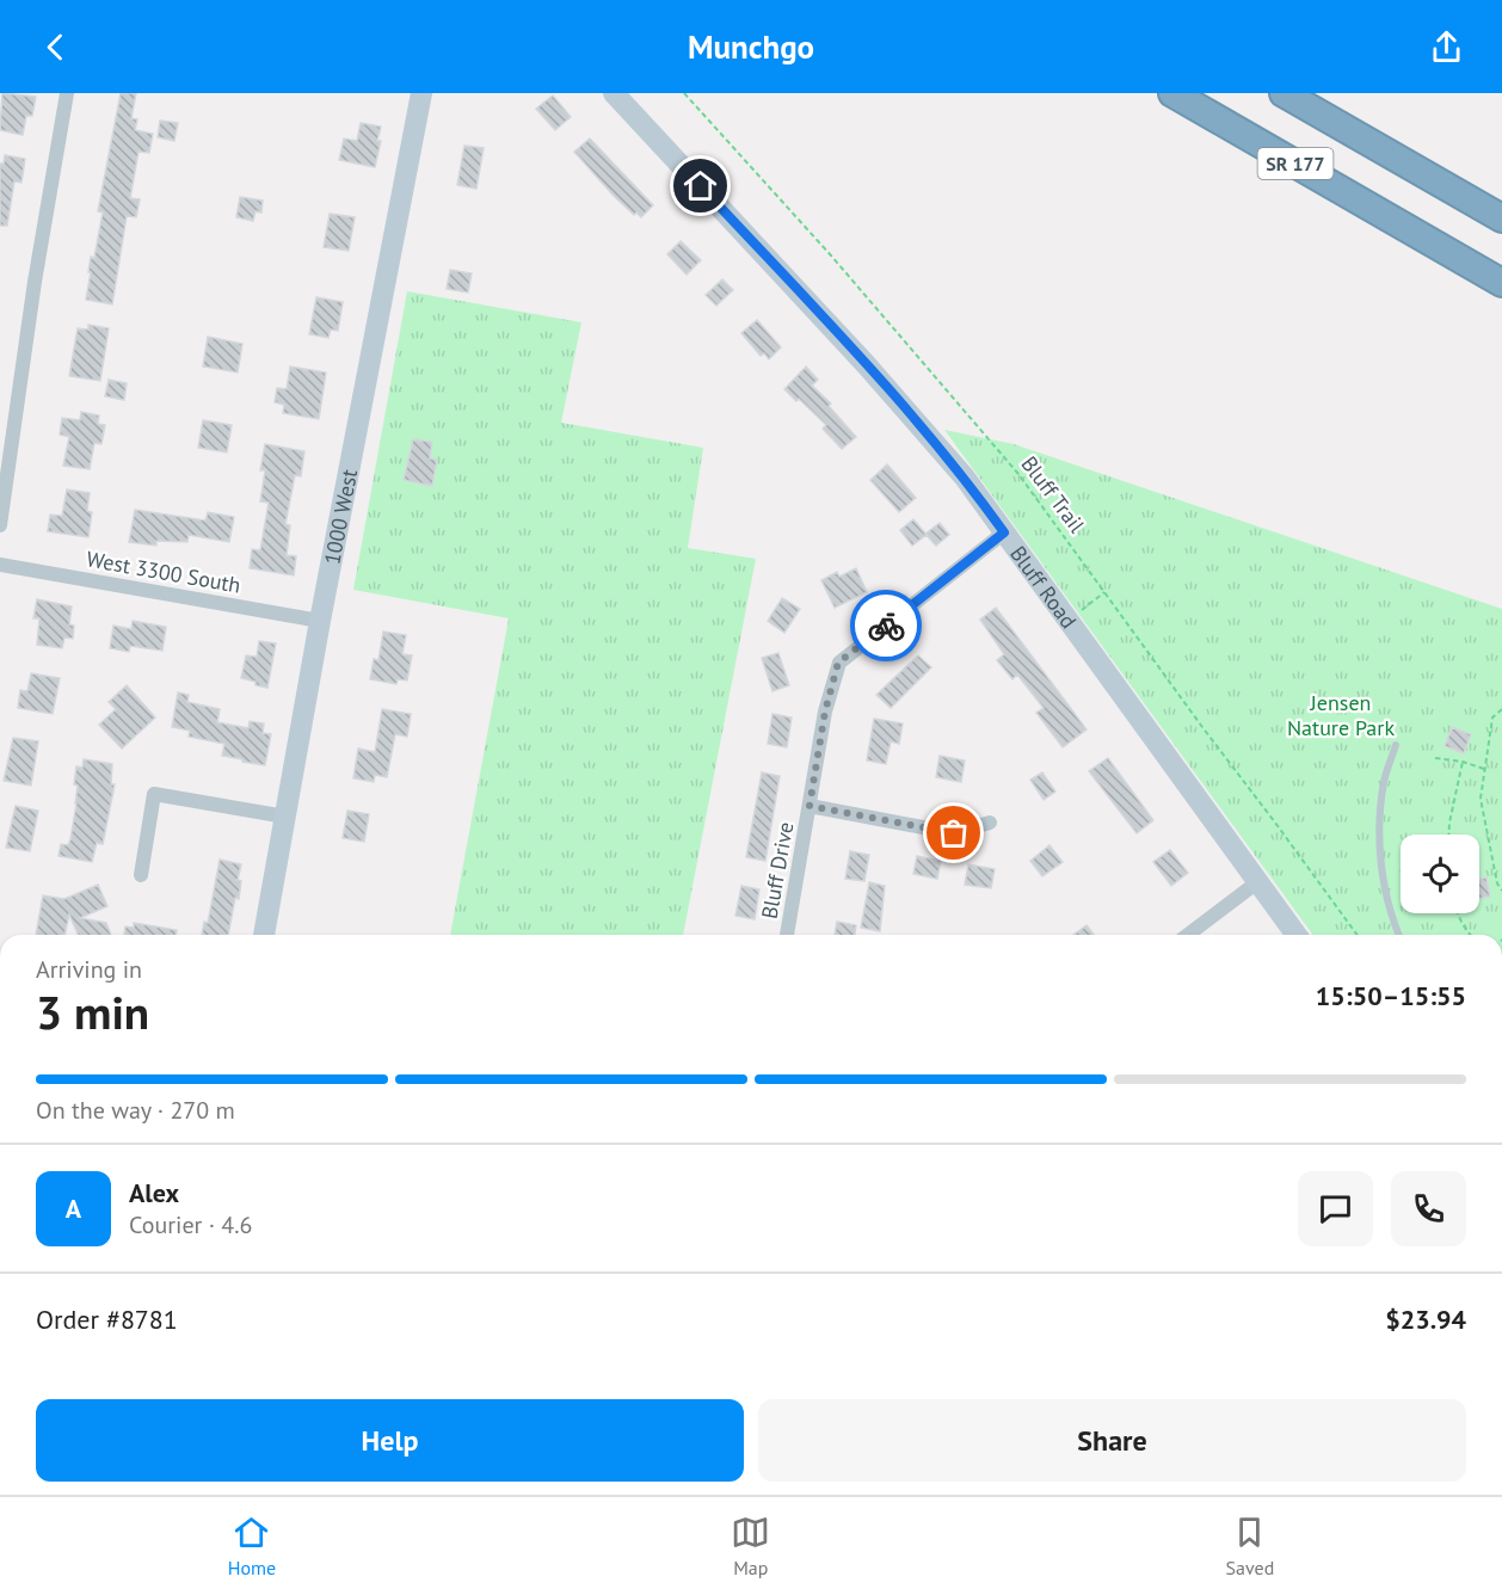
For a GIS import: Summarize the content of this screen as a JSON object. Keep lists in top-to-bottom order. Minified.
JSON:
{"streets":{"highway":["SR 177"],"main road":["1000 West","Bluff Road"],"street":["West 3300 South","Bluff Drive"],"path":["Bluff Trail"]},"crossings":[["1000 West","West 3300 South"],["Bluff Road","Bluff Drive"]],"parks":["Jensen Nature Park"],"page":{"header":"Munchgo","heading":["3 min","Arriving in","15:50–15:55"],"panel":["Alex","Courier · 4.6","Order #8781","$23.94"],"bar":"On the way · 270 m","round":"A","buttons":["Help","Share"],"tabs":["Home","Map","Saved"]}}
